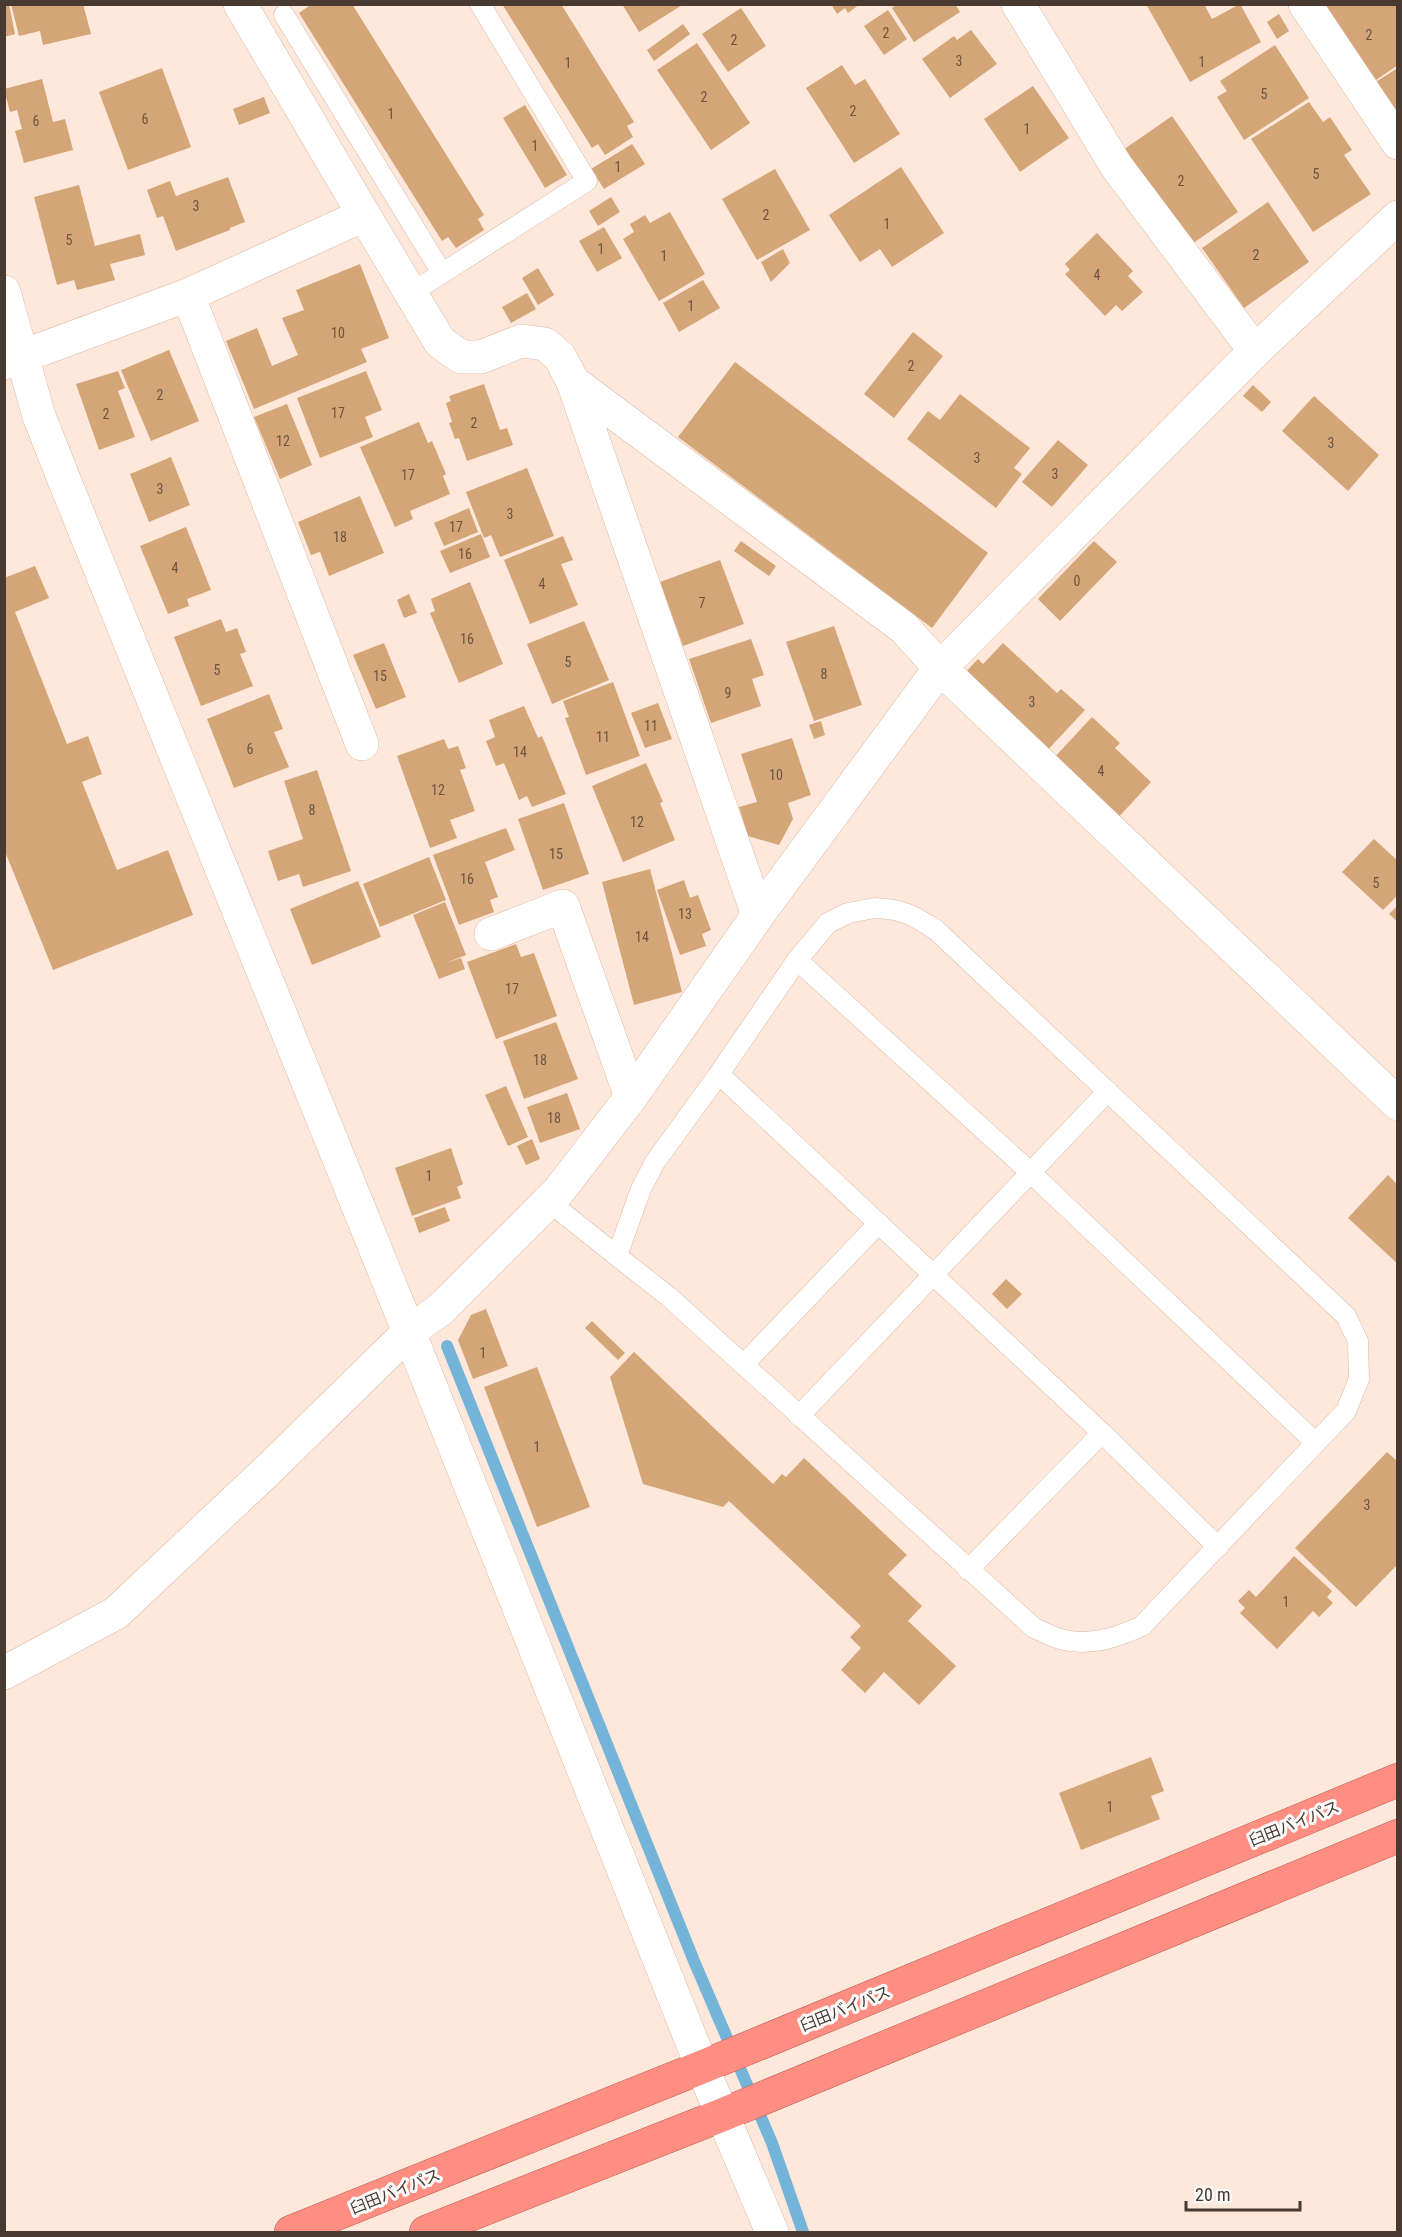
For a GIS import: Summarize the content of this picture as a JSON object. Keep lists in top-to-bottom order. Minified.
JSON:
{"streets":{"highway":["臼田バイパス"]},"house_numbers":["2","2","2","3","1","1","5","2","2","1","6","6","1","1","1","5","2","3","2","1","5","1","2","1","4","1","10","2","2","17","2","2","12","3","3","3","17","3","3","17","18","16","4","0","4","7","16","5","5","8","15","9","3","11","11","6","14","4","10","12","8","12","15","16","5","13","14","17","18","18","1","1","1","3","1","1"],"scale_bar":"20 m"}
